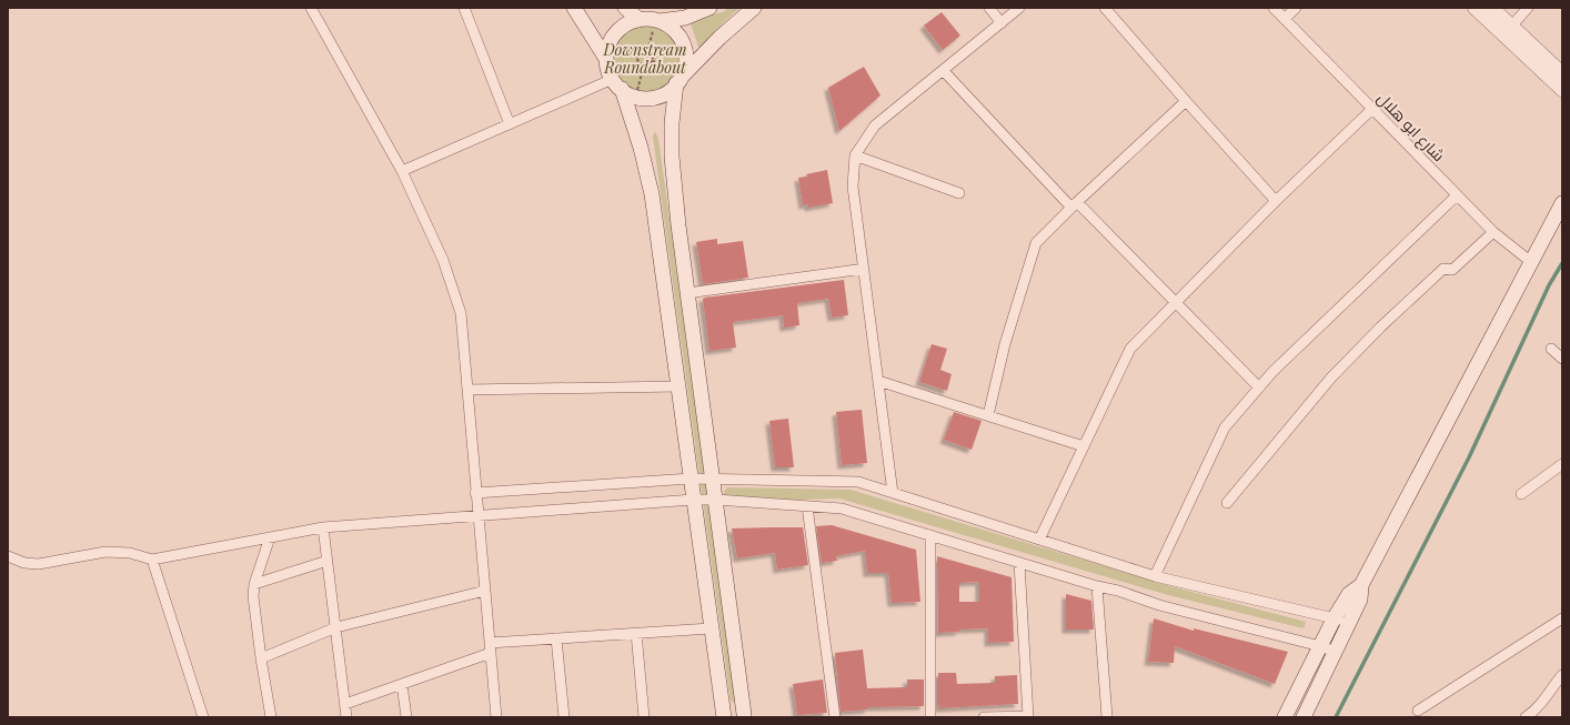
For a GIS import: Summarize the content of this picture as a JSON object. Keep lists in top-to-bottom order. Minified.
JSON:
{"streets":{"street":["شارع ابو هلال"]},"parks":["Downstream Roundabout"]}
